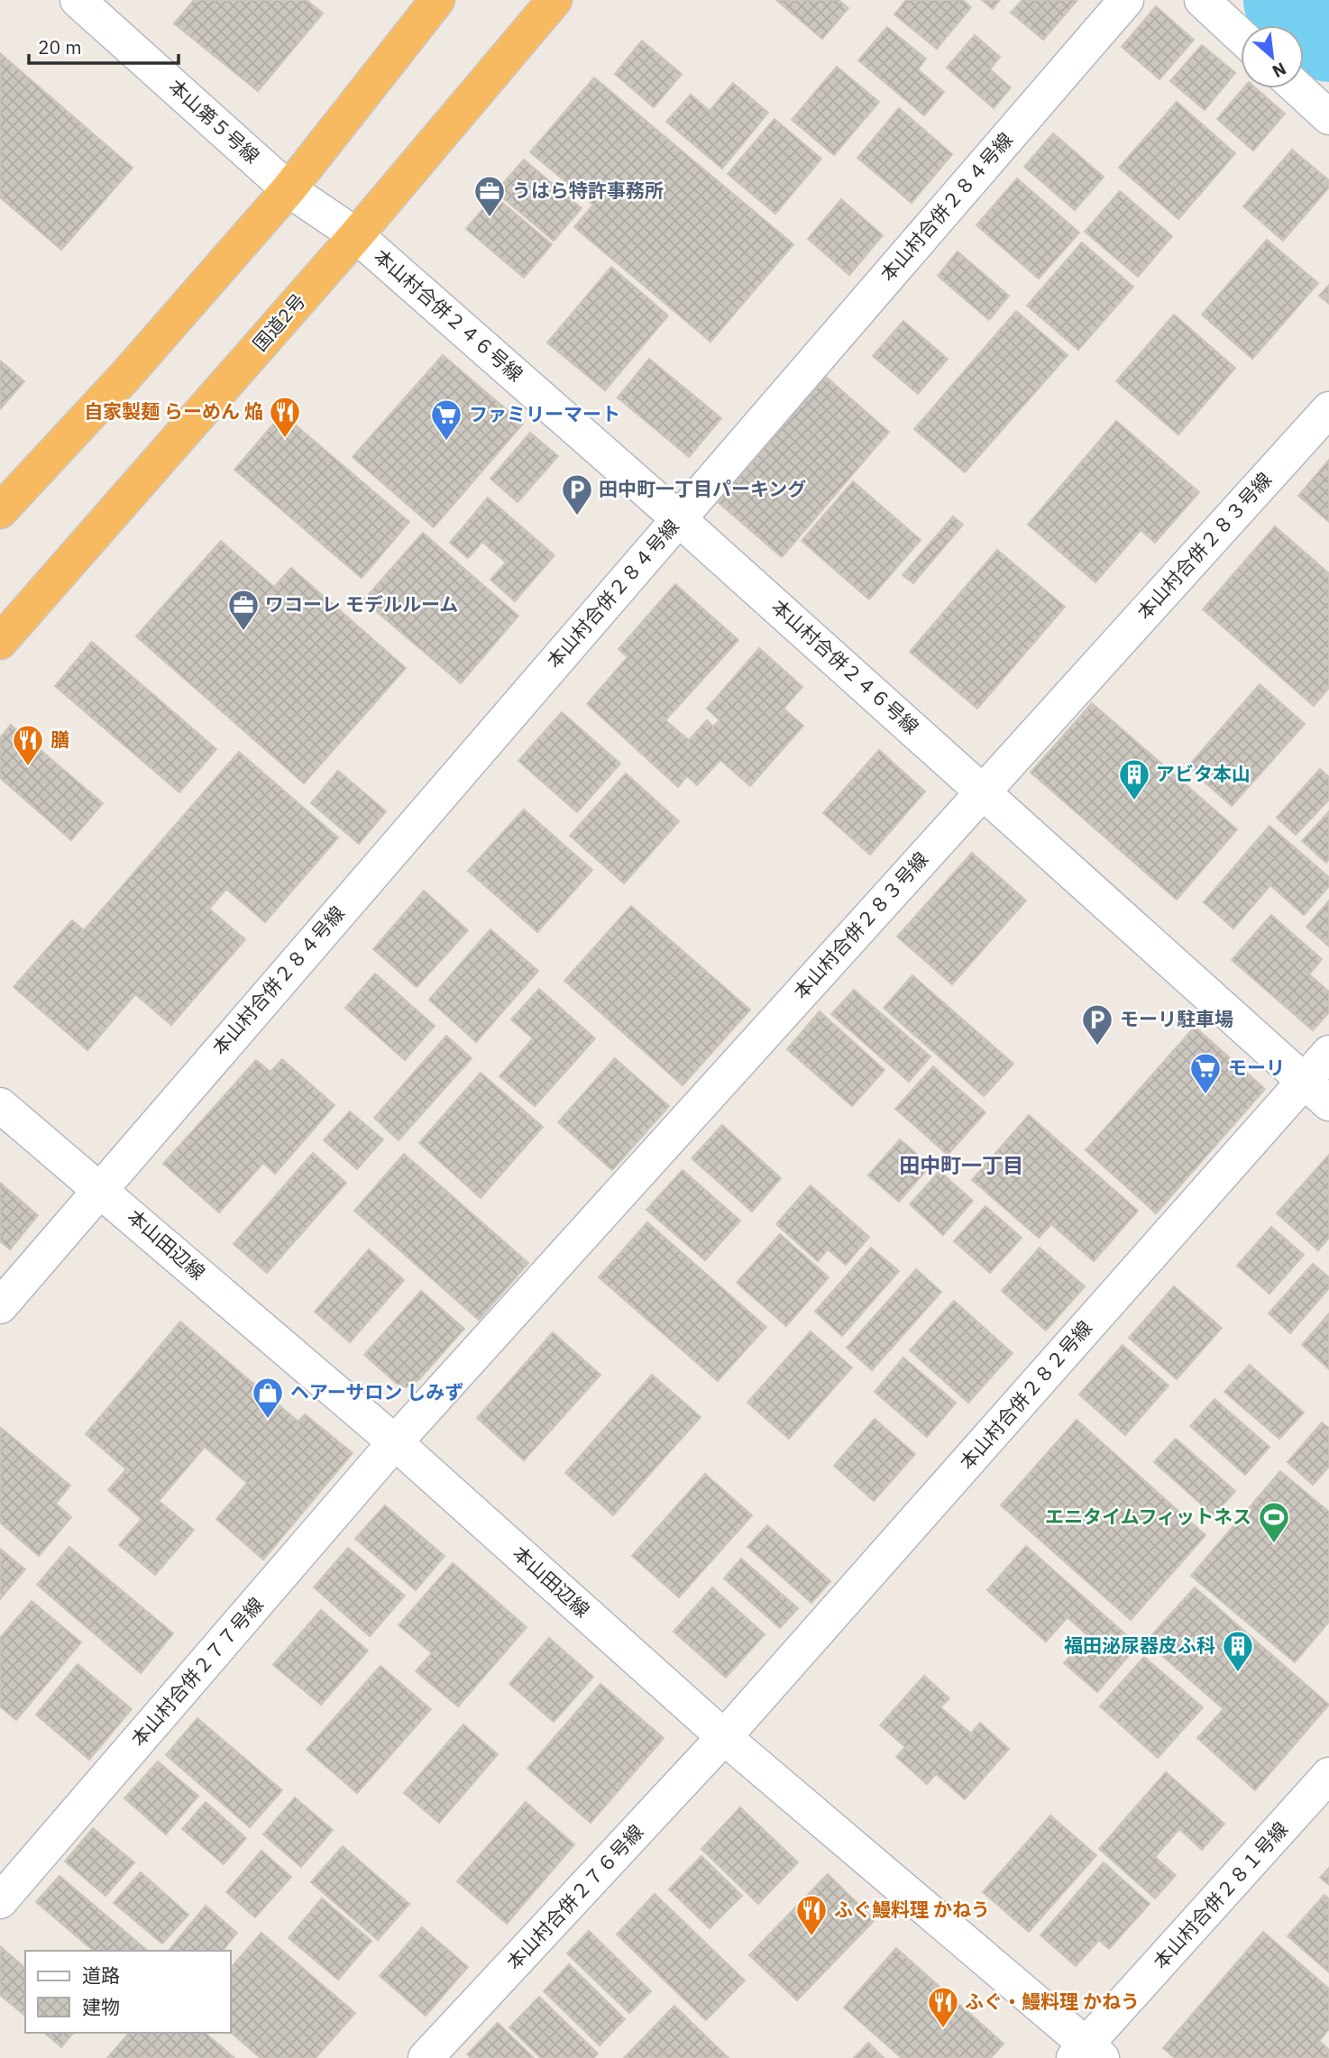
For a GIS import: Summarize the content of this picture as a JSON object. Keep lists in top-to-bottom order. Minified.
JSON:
{"streets":{"highway":["国道2号"],"street":["本山第５号線","本山村合併２８４号線","本山村合併２４６号線","本山村合併２８３号線","本山田辺線","本山村合併２８２号線","本山村合併２７７号線","本山村合併２８１号線","本山村合併２７６号線"]},"crossings":[["本山第５号線","本山村合併２４６号線"],["本山第５号線","国道2号"],["本山村合併２８４号線","本山村合併２４６号線"],["本山村合併２８４号線","本山田辺線"],["本山村合併２４６号線","国道2号"],["本山村合併２４６号線","本山村合併２８３号線"],["本山村合併２４６号線","本山村合併２８２号線"],["本山村合併２８３号線","本山田辺線"],["本山村合併２８３号線","本山村合併２７７号線"],["本山田辺線","本山村合併２８２号線"],["本山田辺線","本山村合併２７７号線"],["本山田辺線","本山村合併２８１号線"],["本山田辺線","本山村合併２７６号線"],["本山村合併２８２号線","本山村合併２７６号線"]],"districts":["田中町一丁目"],"places":{"office":["うはら特許事務所","ワコーレ モデルルーム"],"restaurant":["自家製麺 らーめん 焔","膳","ふぐ鰻料理 かねう","ふぐ・鰻料理 かねう"],"supermarket":["ファミリーマート","モーリ"],"parking":["田中町一丁目パーキング","モーリ駐車場"],"building":["アビタ本山","福田泌尿器皮ふ科"],"shop":["ヘアーサロン しみず"],"sports":["エニタイムフィットネス"]},"legend":["道路","建物"],"scale_bar":"20 m","north":"bottom right"}
